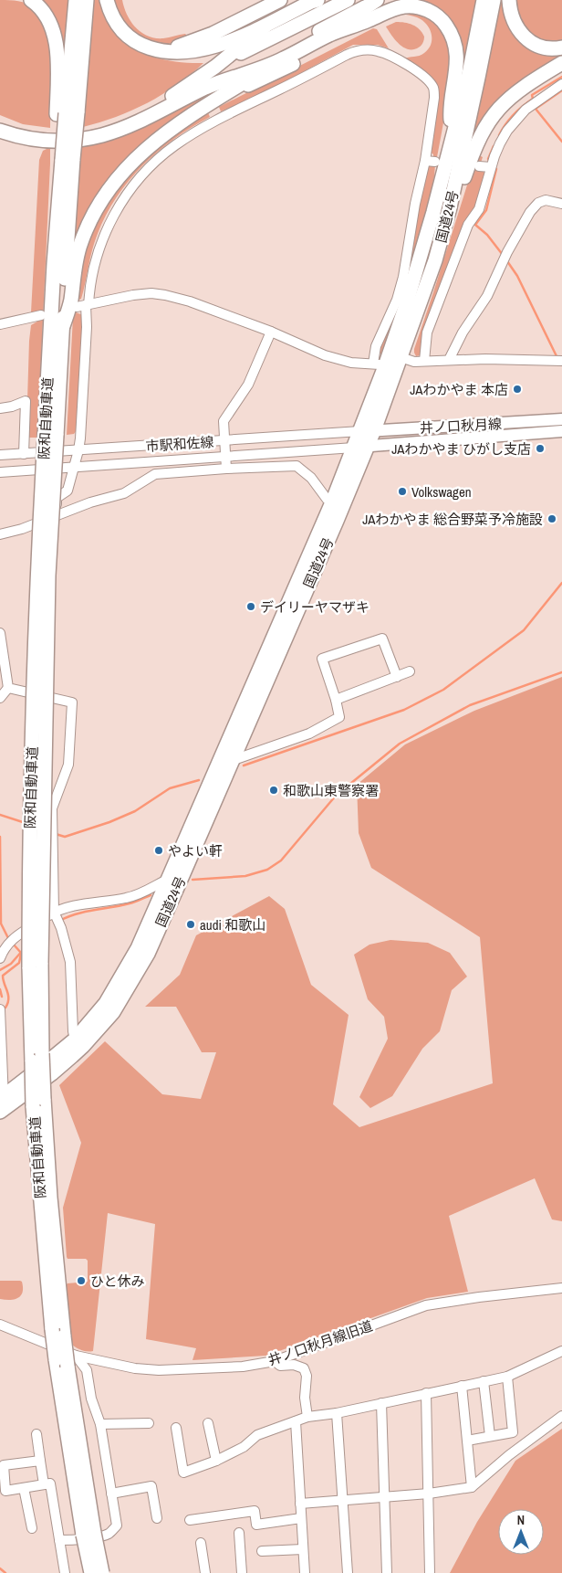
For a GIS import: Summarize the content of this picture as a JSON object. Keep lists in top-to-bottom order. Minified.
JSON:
{"streets":{"highway":["国道24号","阪和自動車道"],"main road":["井ノ口秋月線"],"street":["市駅和佐線","井ノ口秋月線旧道"]},"crossings":[["国道24号","井ノ口秋月線"],["国道24号","市駅和佐線"],["阪和自動車道","井ノ口秋月線旧道"],["井ノ口秋月線","市駅和佐線"]],"places":["JAわかやま 本店","JAわかやま ひがし支店","Volkswagen","JAわかやま 総合野菜予冷施設","デイリーヤマザキ","和歌山東警察署","やよい軒","audi 和歌山","ひと休み"],"north":"top"}
